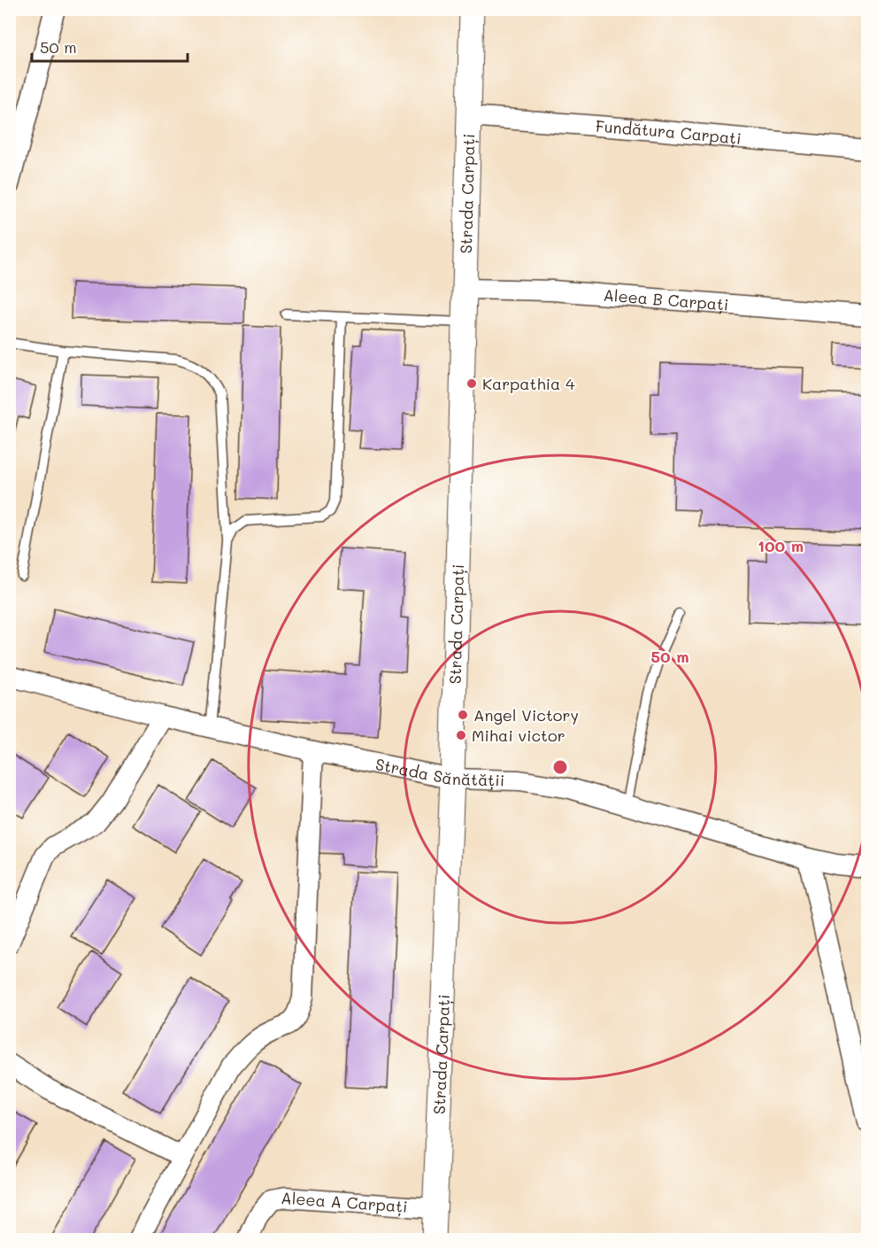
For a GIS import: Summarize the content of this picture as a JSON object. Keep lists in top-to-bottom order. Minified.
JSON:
{"streets":{"street":["Fundătura Carpați","Strada Carpați","Aleea B Carpați","Strada Sănătății","Aleea A Carpați"]},"crossings":[["Fundătura Carpați","Strada Carpați"],["Strada Carpați","Aleea B Carpați"],["Strada Carpați","Strada Sănătății"],["Strada Carpați","Aleea A Carpați"]],"places":["Karpathia 4","Angel Victory","Mihai victor"],"scale_bar":"50 m","rings":["100 m","50 m"]}
